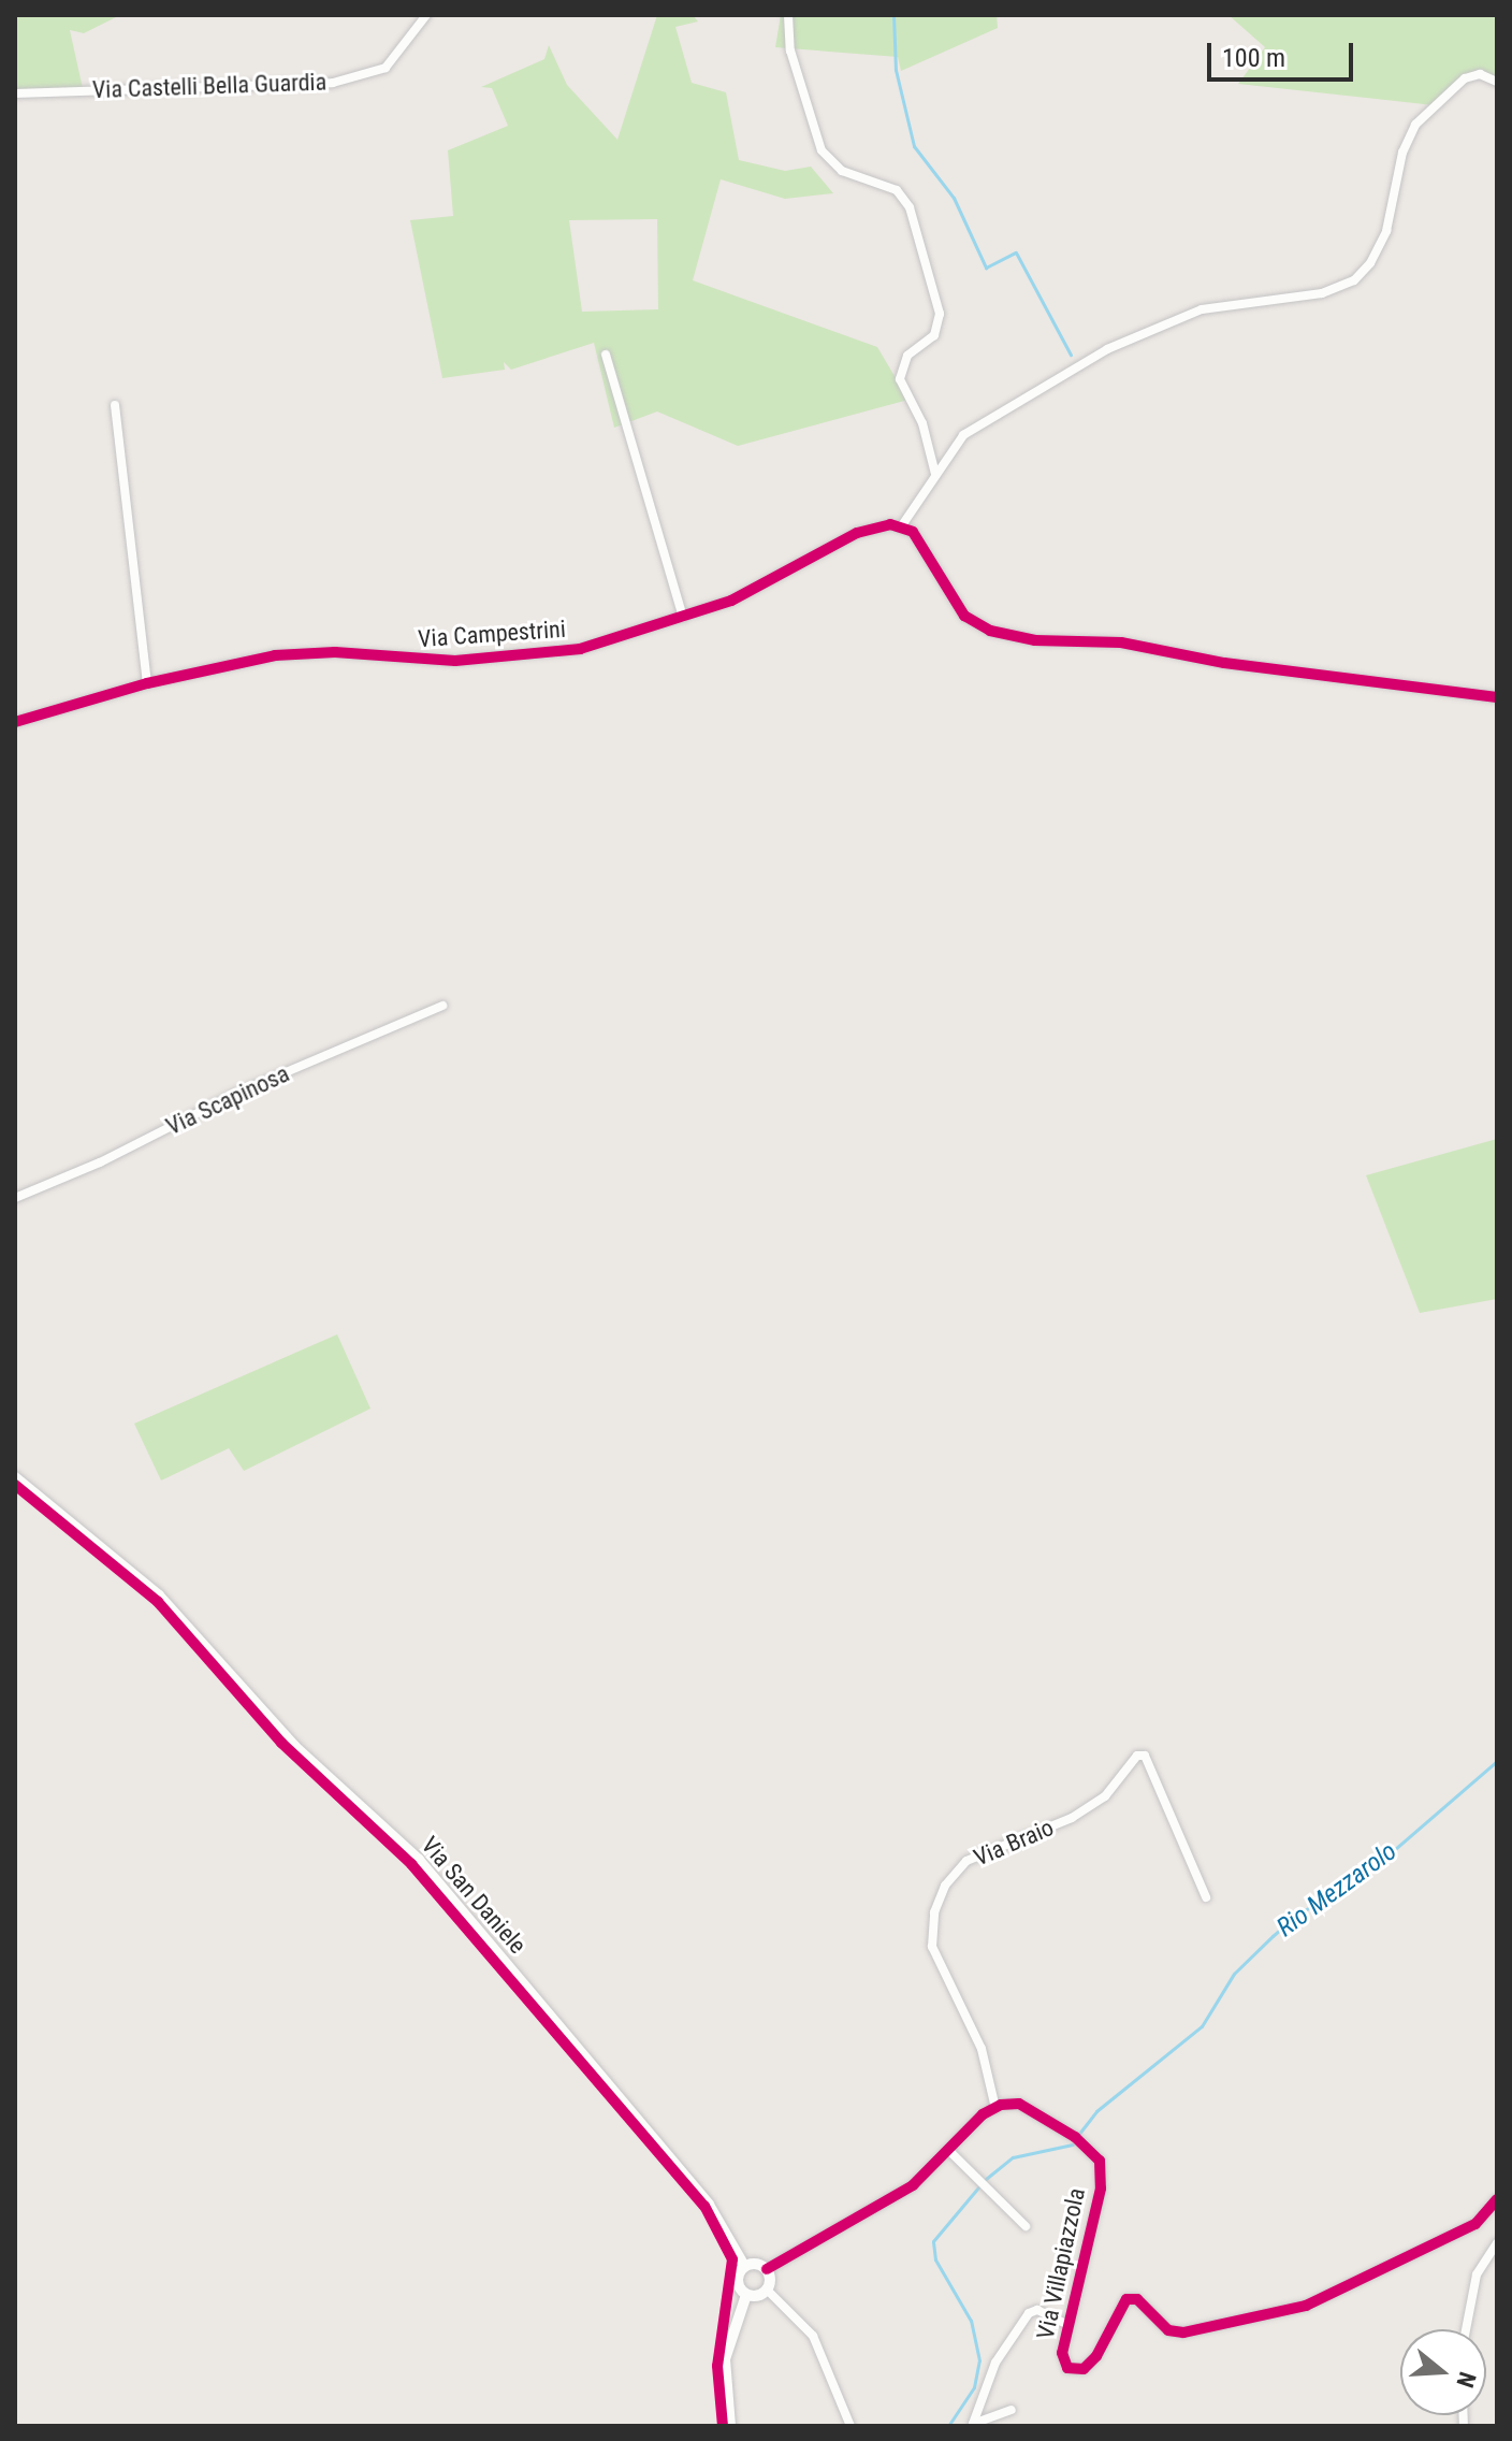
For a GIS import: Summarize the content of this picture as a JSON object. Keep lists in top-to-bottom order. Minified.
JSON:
{"streets":{"street":["Via Castelli Bella Guardia","Via Campestrini","Via Scapinosa","Via Braio","Via San Daniele","Via Villapiazzola"]},"crossings":[["Via Braio","Via Villapiazzola"]],"water":["Rio Mezzarolo"],"scale_bar":"100 m","north":"right"}
